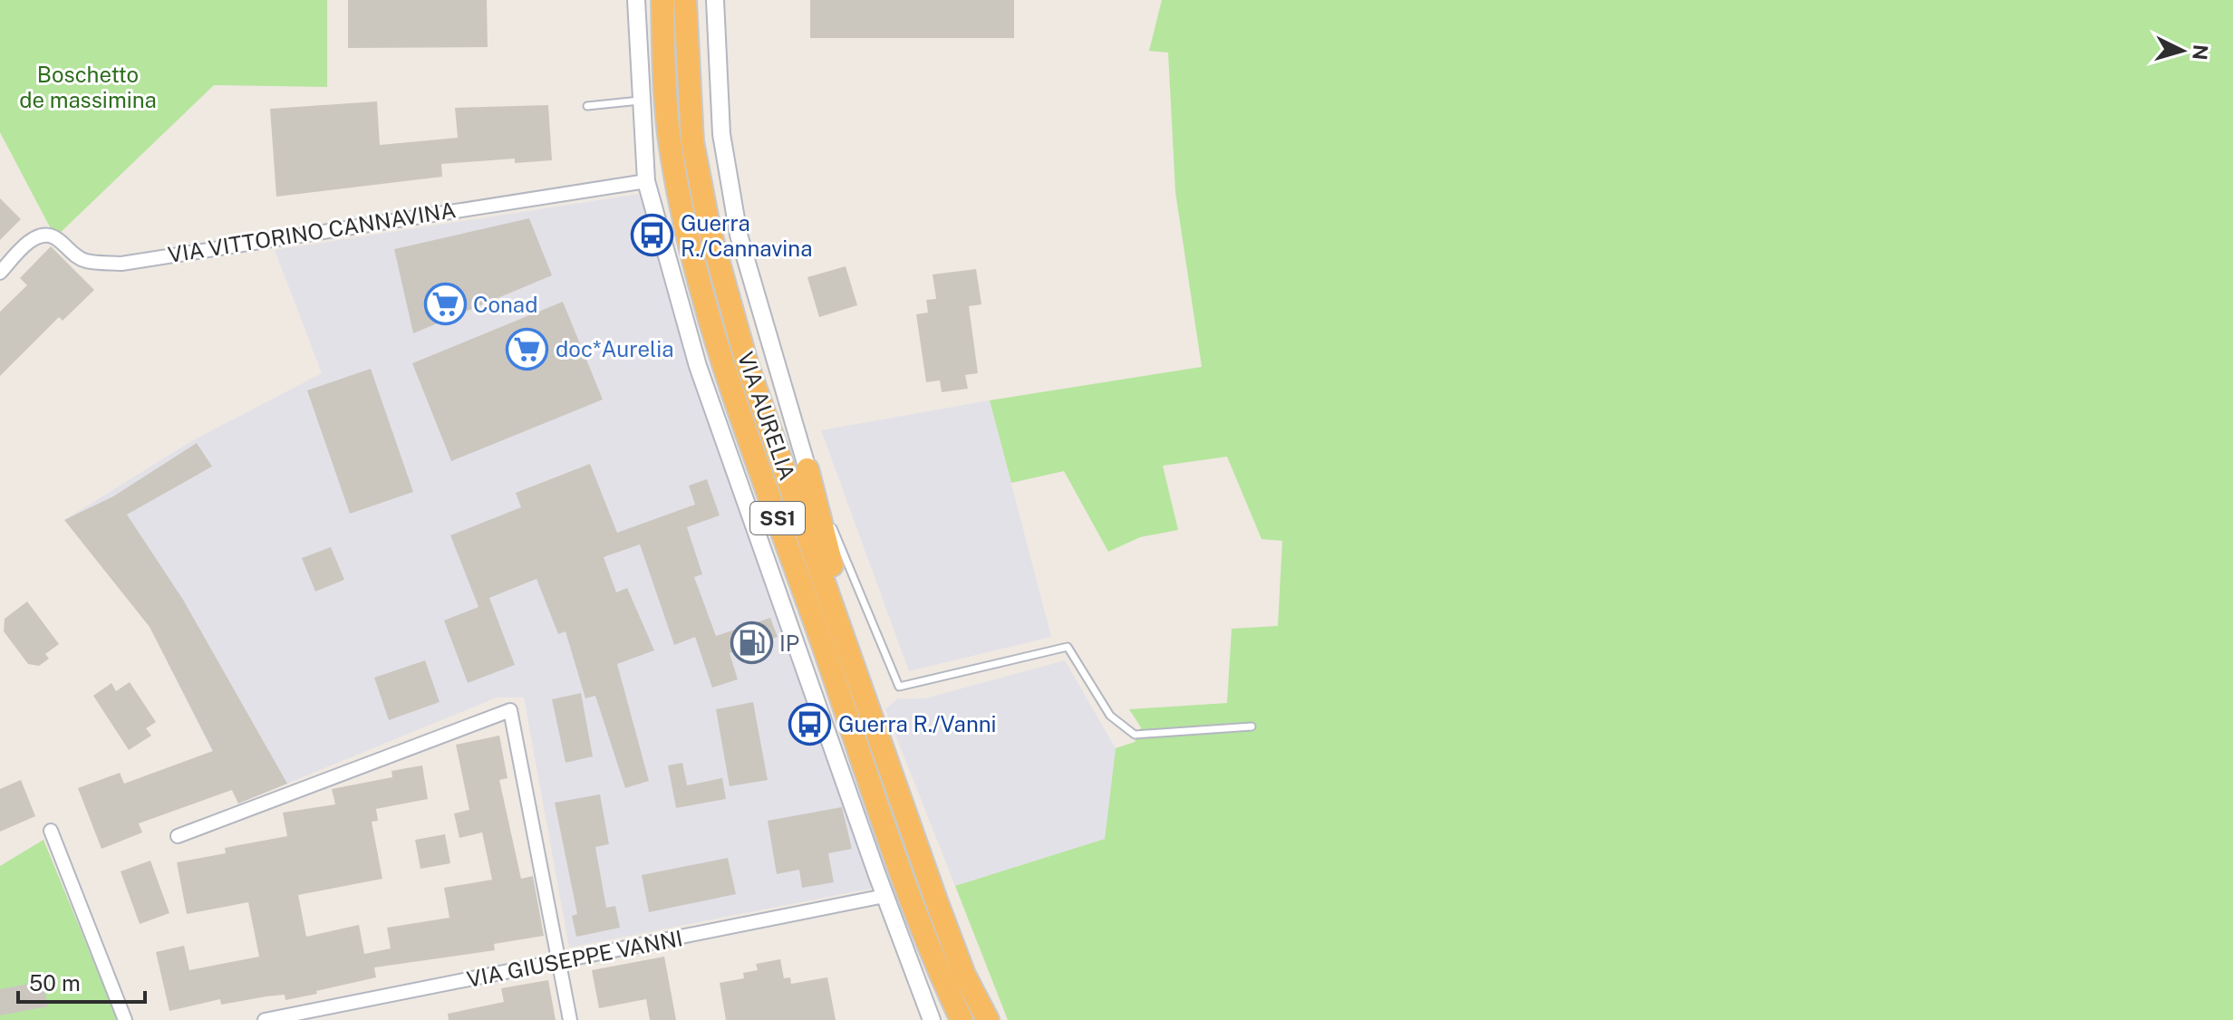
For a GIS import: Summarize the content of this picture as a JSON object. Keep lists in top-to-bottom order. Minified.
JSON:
{"streets":{"highway":["VIA AURELIA","SS1"],"street":["VIA VITTORINO CANNAVINA","VIA GIUSEPPE VANNI"]},"parks":["Boschetto de massimina"],"places":{"bus stop":["Guerra R./Cannavina","Guerra R./Vanni"],"supermarket":["Conad","doc*Aurelia"],"fuel station":["IP"]},"scale_bar":"50 m","north":"right"}
